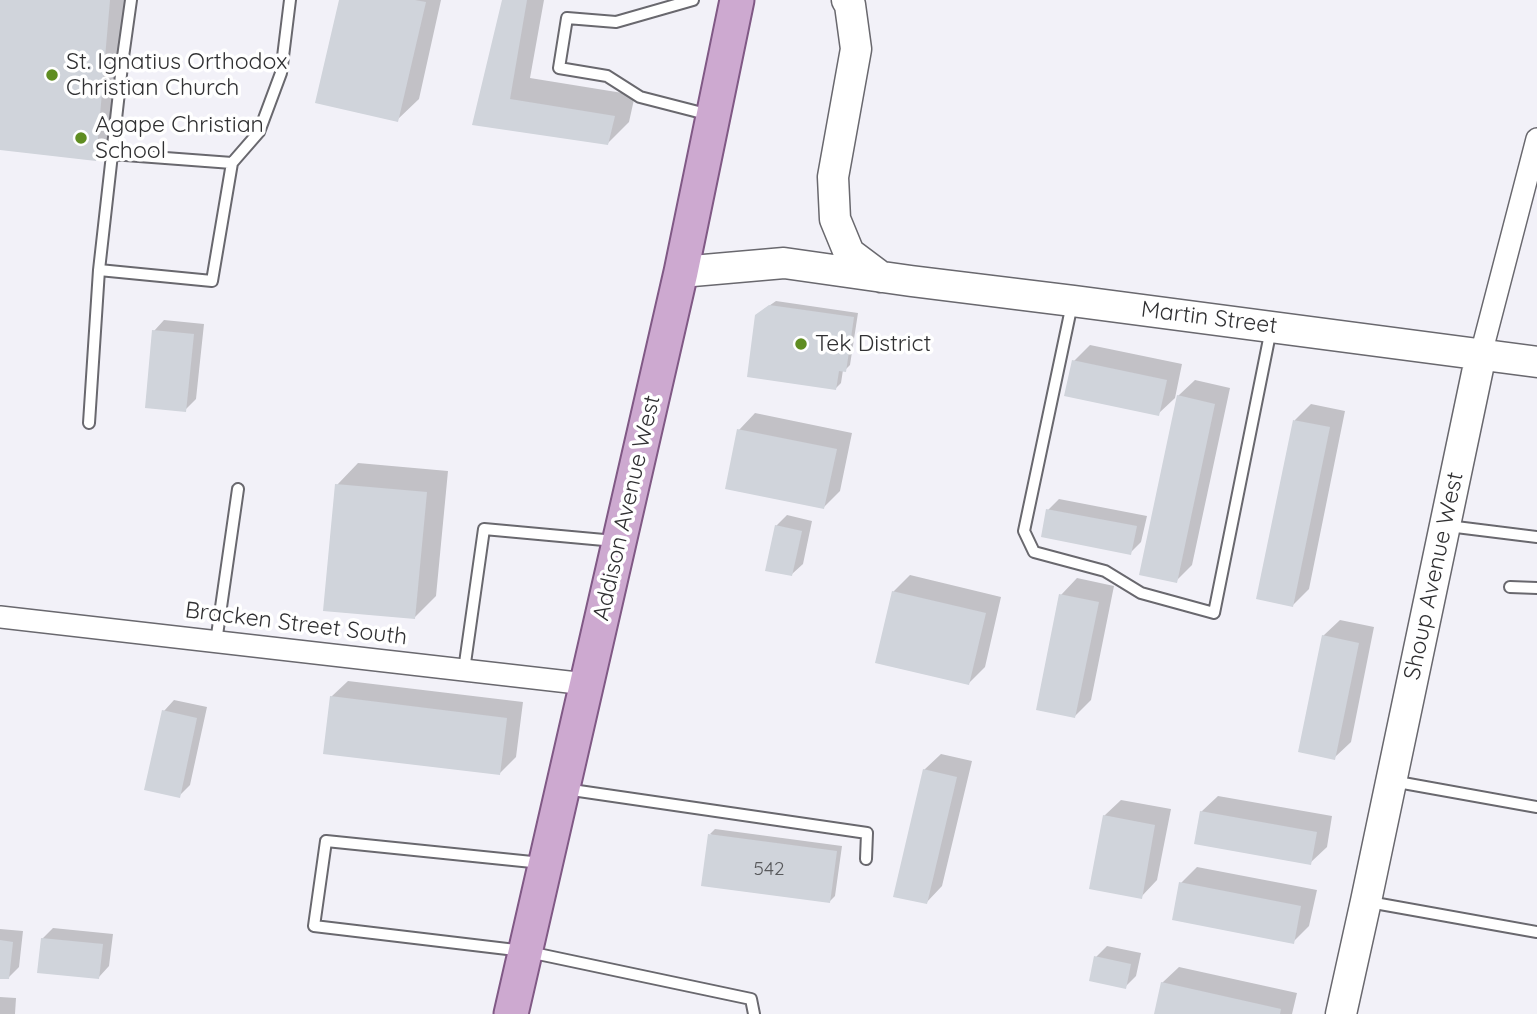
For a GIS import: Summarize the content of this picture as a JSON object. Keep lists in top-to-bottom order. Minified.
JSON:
{"streets":{"main road":["Addison Avenue West"],"street":["Martin Street","Shoup Avenue West","Bracken Street South"]},"crossings":[["Martin Street","Addison Avenue West"],["Martin Street","Shoup Avenue West"],["Addison Avenue West","Bracken Street South"]],"places":["St. Ignatius Orthodox Christian Church","Agape Christian School","Tek District"],"house_numbers":["542"]}
